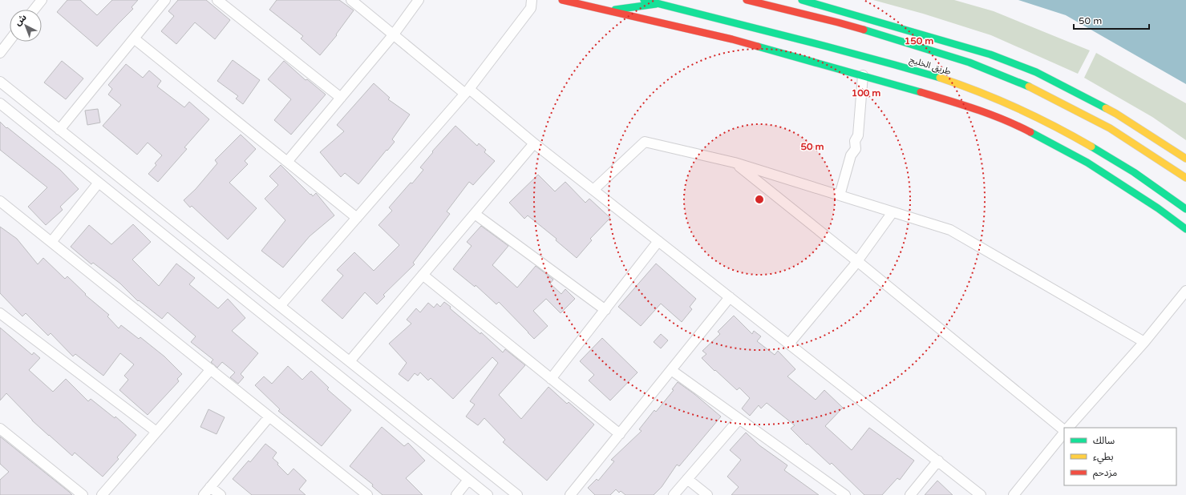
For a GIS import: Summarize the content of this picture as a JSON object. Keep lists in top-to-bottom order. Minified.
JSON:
{"streets":{"main road":["طريق الخليج"]},"legend":["سالك","بطيء","مزدحم"],"scale_bar":"50 m","north":"top left","rings":["150 m","100 m","50 m"]}
